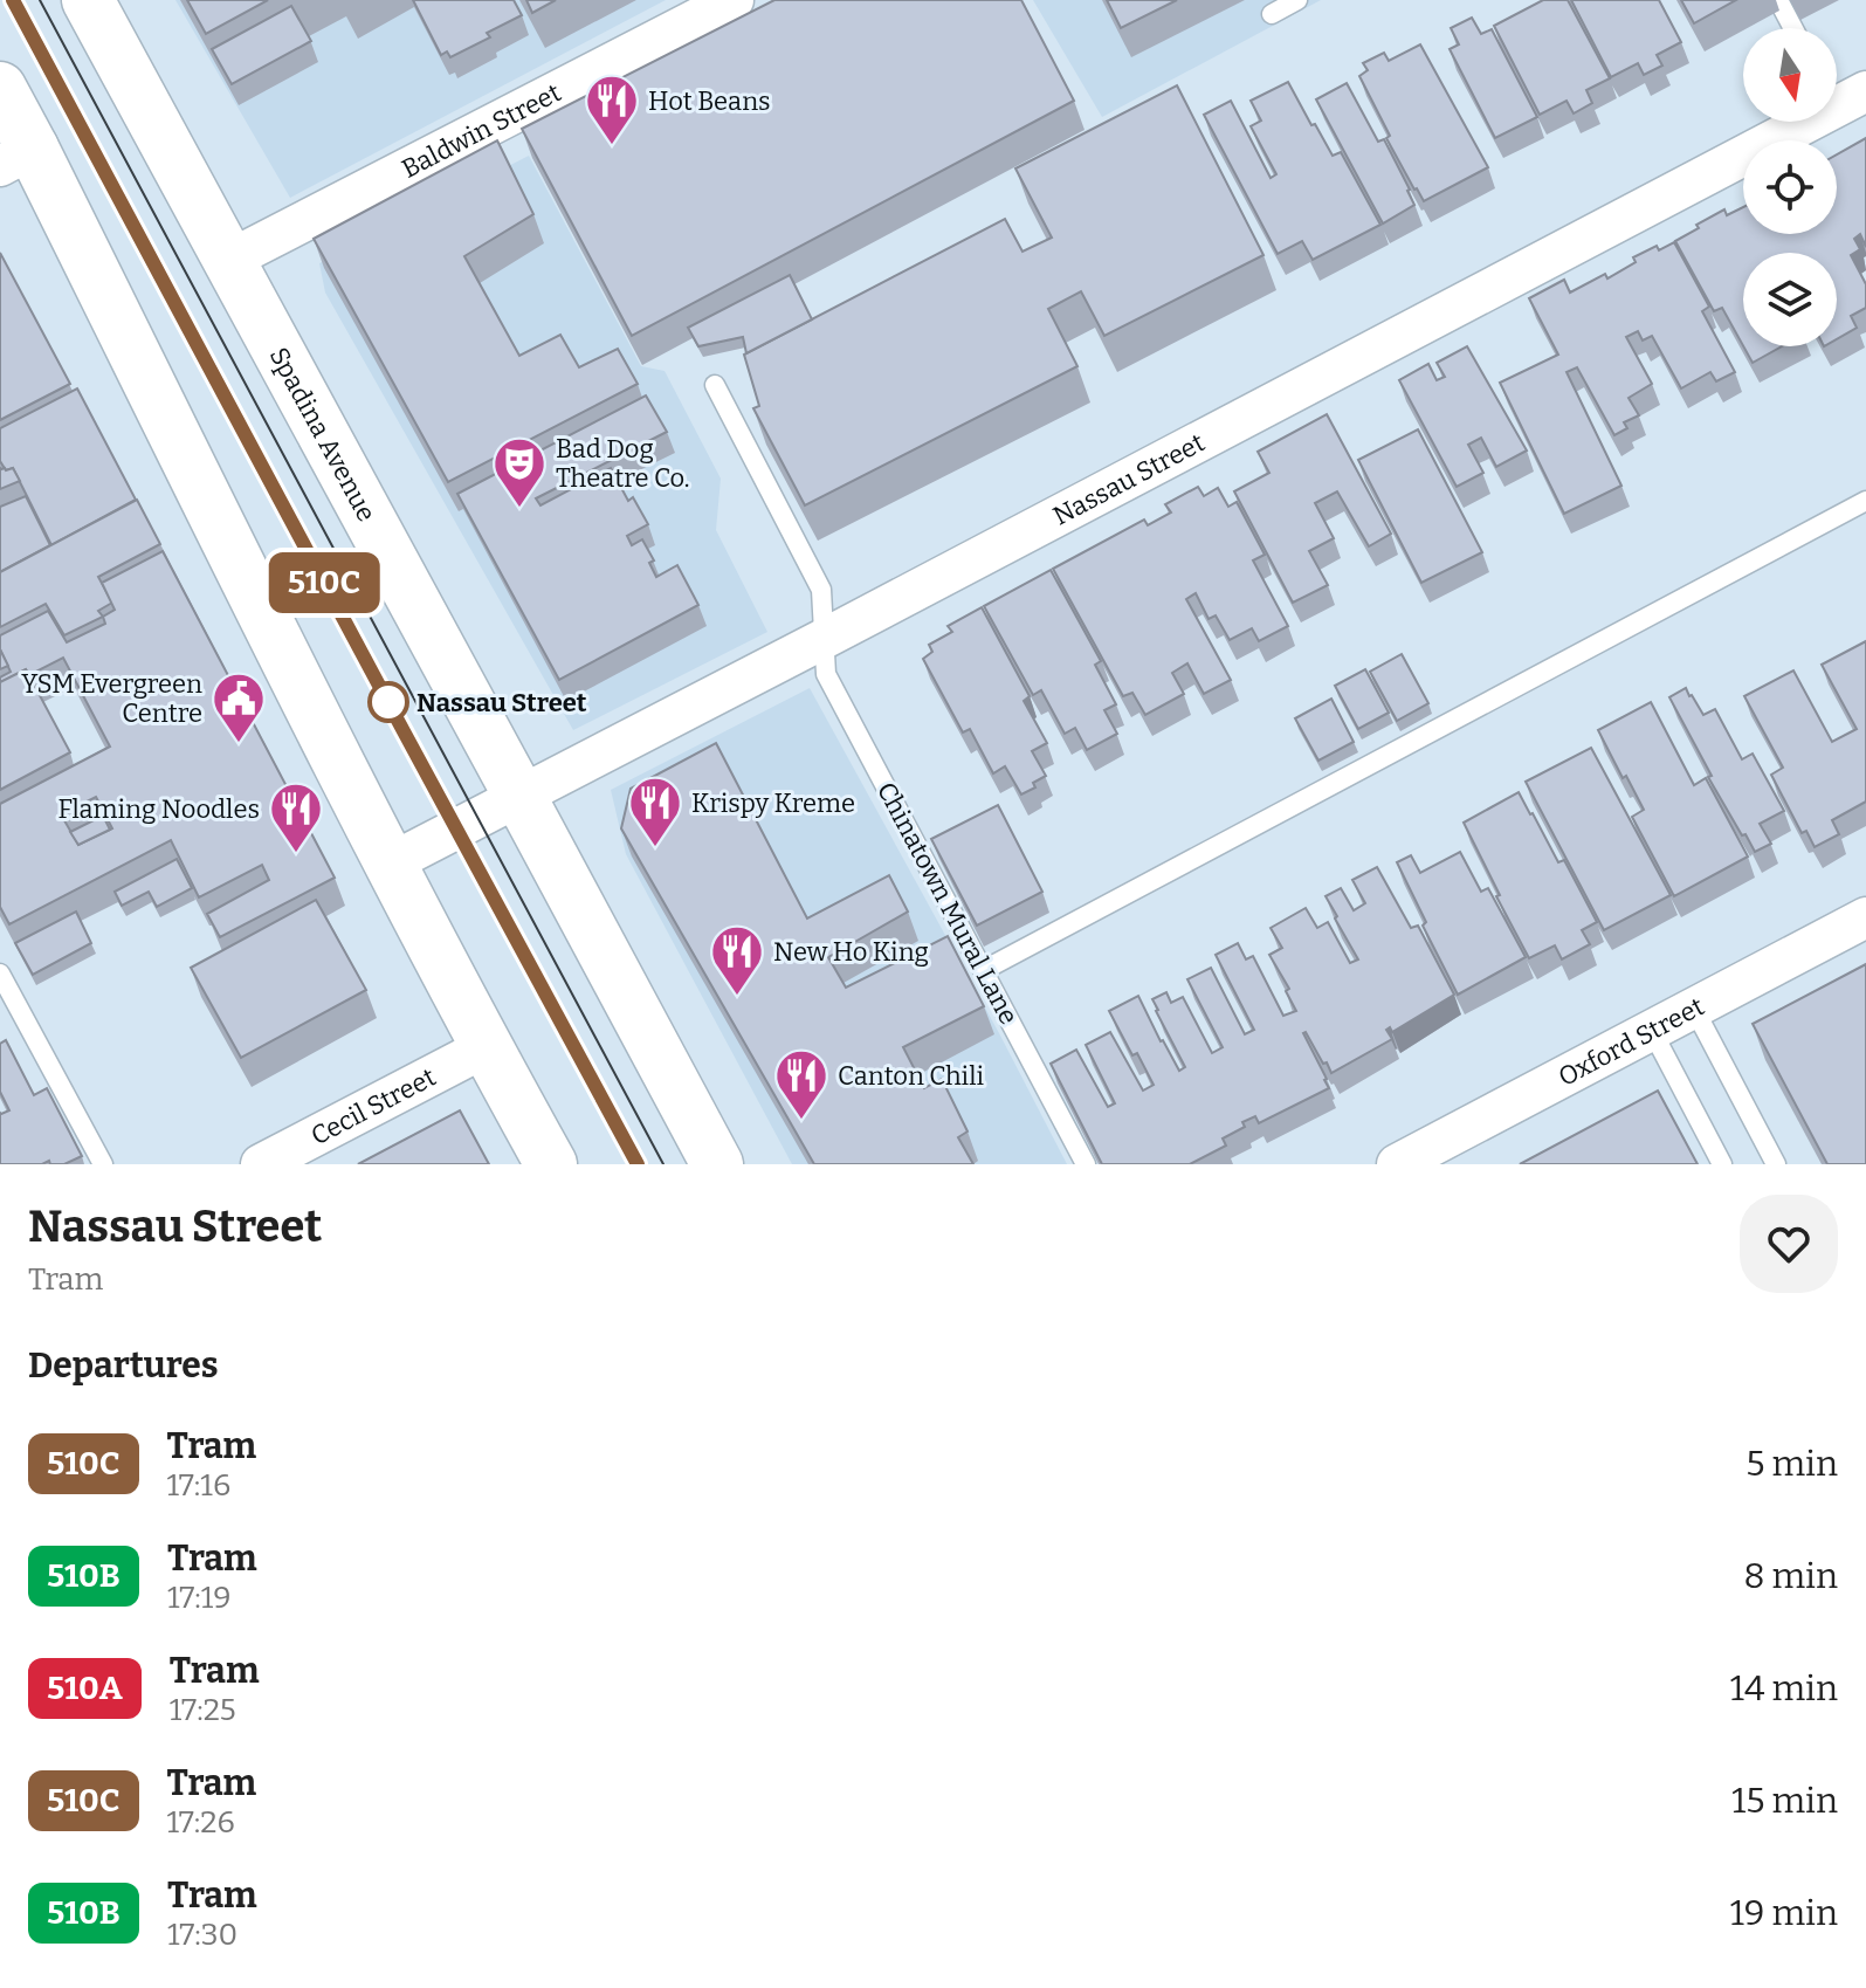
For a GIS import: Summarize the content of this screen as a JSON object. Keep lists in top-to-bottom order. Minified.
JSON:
{"streets":{"main road":["Spadina Avenue"],"street":["Baldwin Street","Nassau Street","Oxford Street","Cecil Street"],"lane":["Chinatown Mural Lane"]},"crossings":[["Baldwin Street","Spadina Avenue"],["Spadina Avenue","Nassau Street"],["Nassau Street","Chinatown Mural Lane"]],"places":{"restaurant":["Hot Beans","Krispy Kreme","Flaming Noodles","New Ho King","Canton Chili"],"theatre":["Bad Dog Theatre Co."],"other":["Nassau Street"],"public building":["YSM Evergreen Centre"]},"lines":["tram line 510C"],"north":"bottom","page":{"on_map":"510C","heading":[["Nassau Street","Tram"],"Departures"],"list":[{"mark":"510C","name":"Tram","note":"17:16","value":"5 min"},{"mark":"510B","name":"Tram","note":"17:19","value":"8 min"},{"mark":"510A","name":"Tram","note":"17:25","value":"14 min"},{"mark":"510C","name":"Tram","note":"17:26","value":"15 min"},{"mark":"510B","name":"Tram","note":"17:30","value":"19 min"}]}}
